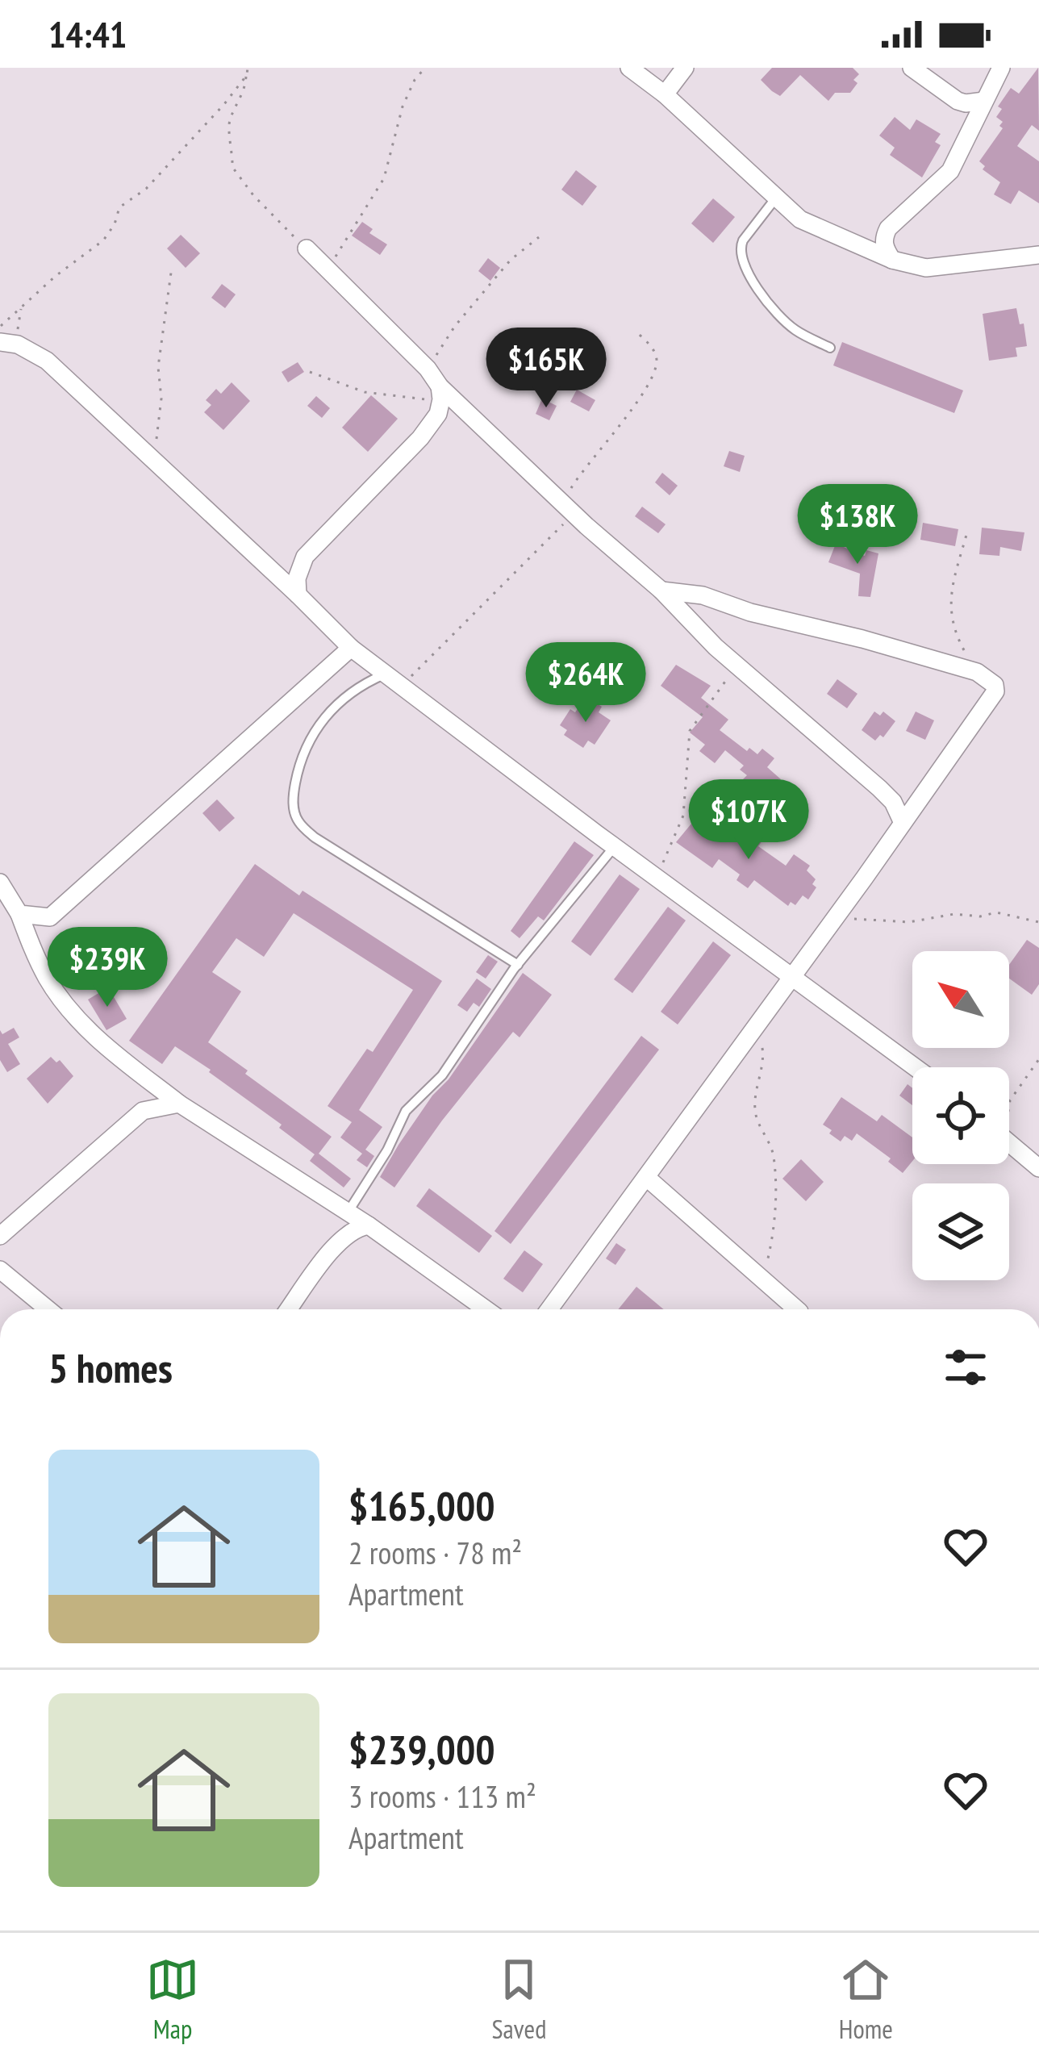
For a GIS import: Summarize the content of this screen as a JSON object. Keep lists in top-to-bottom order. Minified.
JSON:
{"north":"top left","page":{"status":"14:41","price":["$165K","$138K","$264K","$107K","$239K"],"heading":"5 homes","list":[{"name":"$165,000","note":"2 rooms · 78 m² · Apartment"},{"name":"$239,000","note":"3 rooms · 113 m² · Apartment"}],"tabs":["Map","Saved","Home"]}}
